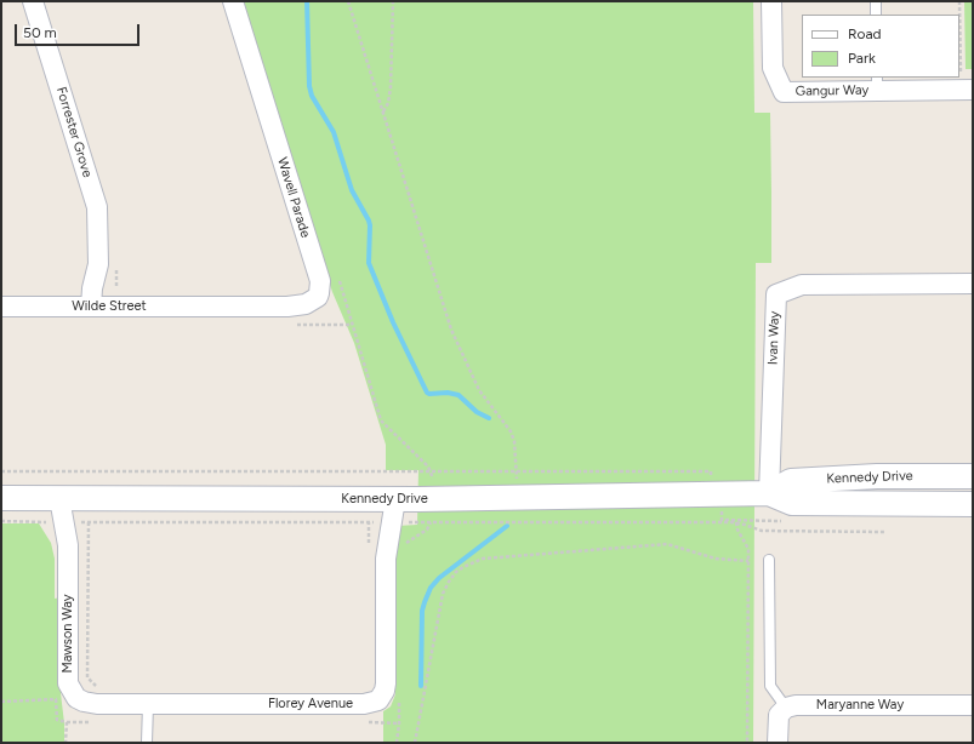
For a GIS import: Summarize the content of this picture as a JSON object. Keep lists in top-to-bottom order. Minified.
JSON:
{"streets":{"street":["Gangur Way","Forrester Grove","Wavell Parade","Wilde Street","Ivan Way","Kennedy Drive","Mawson Way","Florey Avenue","Maryanne Way"]},"crossings":[["Forrester Grove","Wilde Street"],["Wavell Parade","Wilde Street"],["Ivan Way","Kennedy Drive"],["Kennedy Drive","Mawson Way"],["Kennedy Drive","Florey Avenue"]],"legend":["Road","Park"],"scale_bar":"50 m"}
